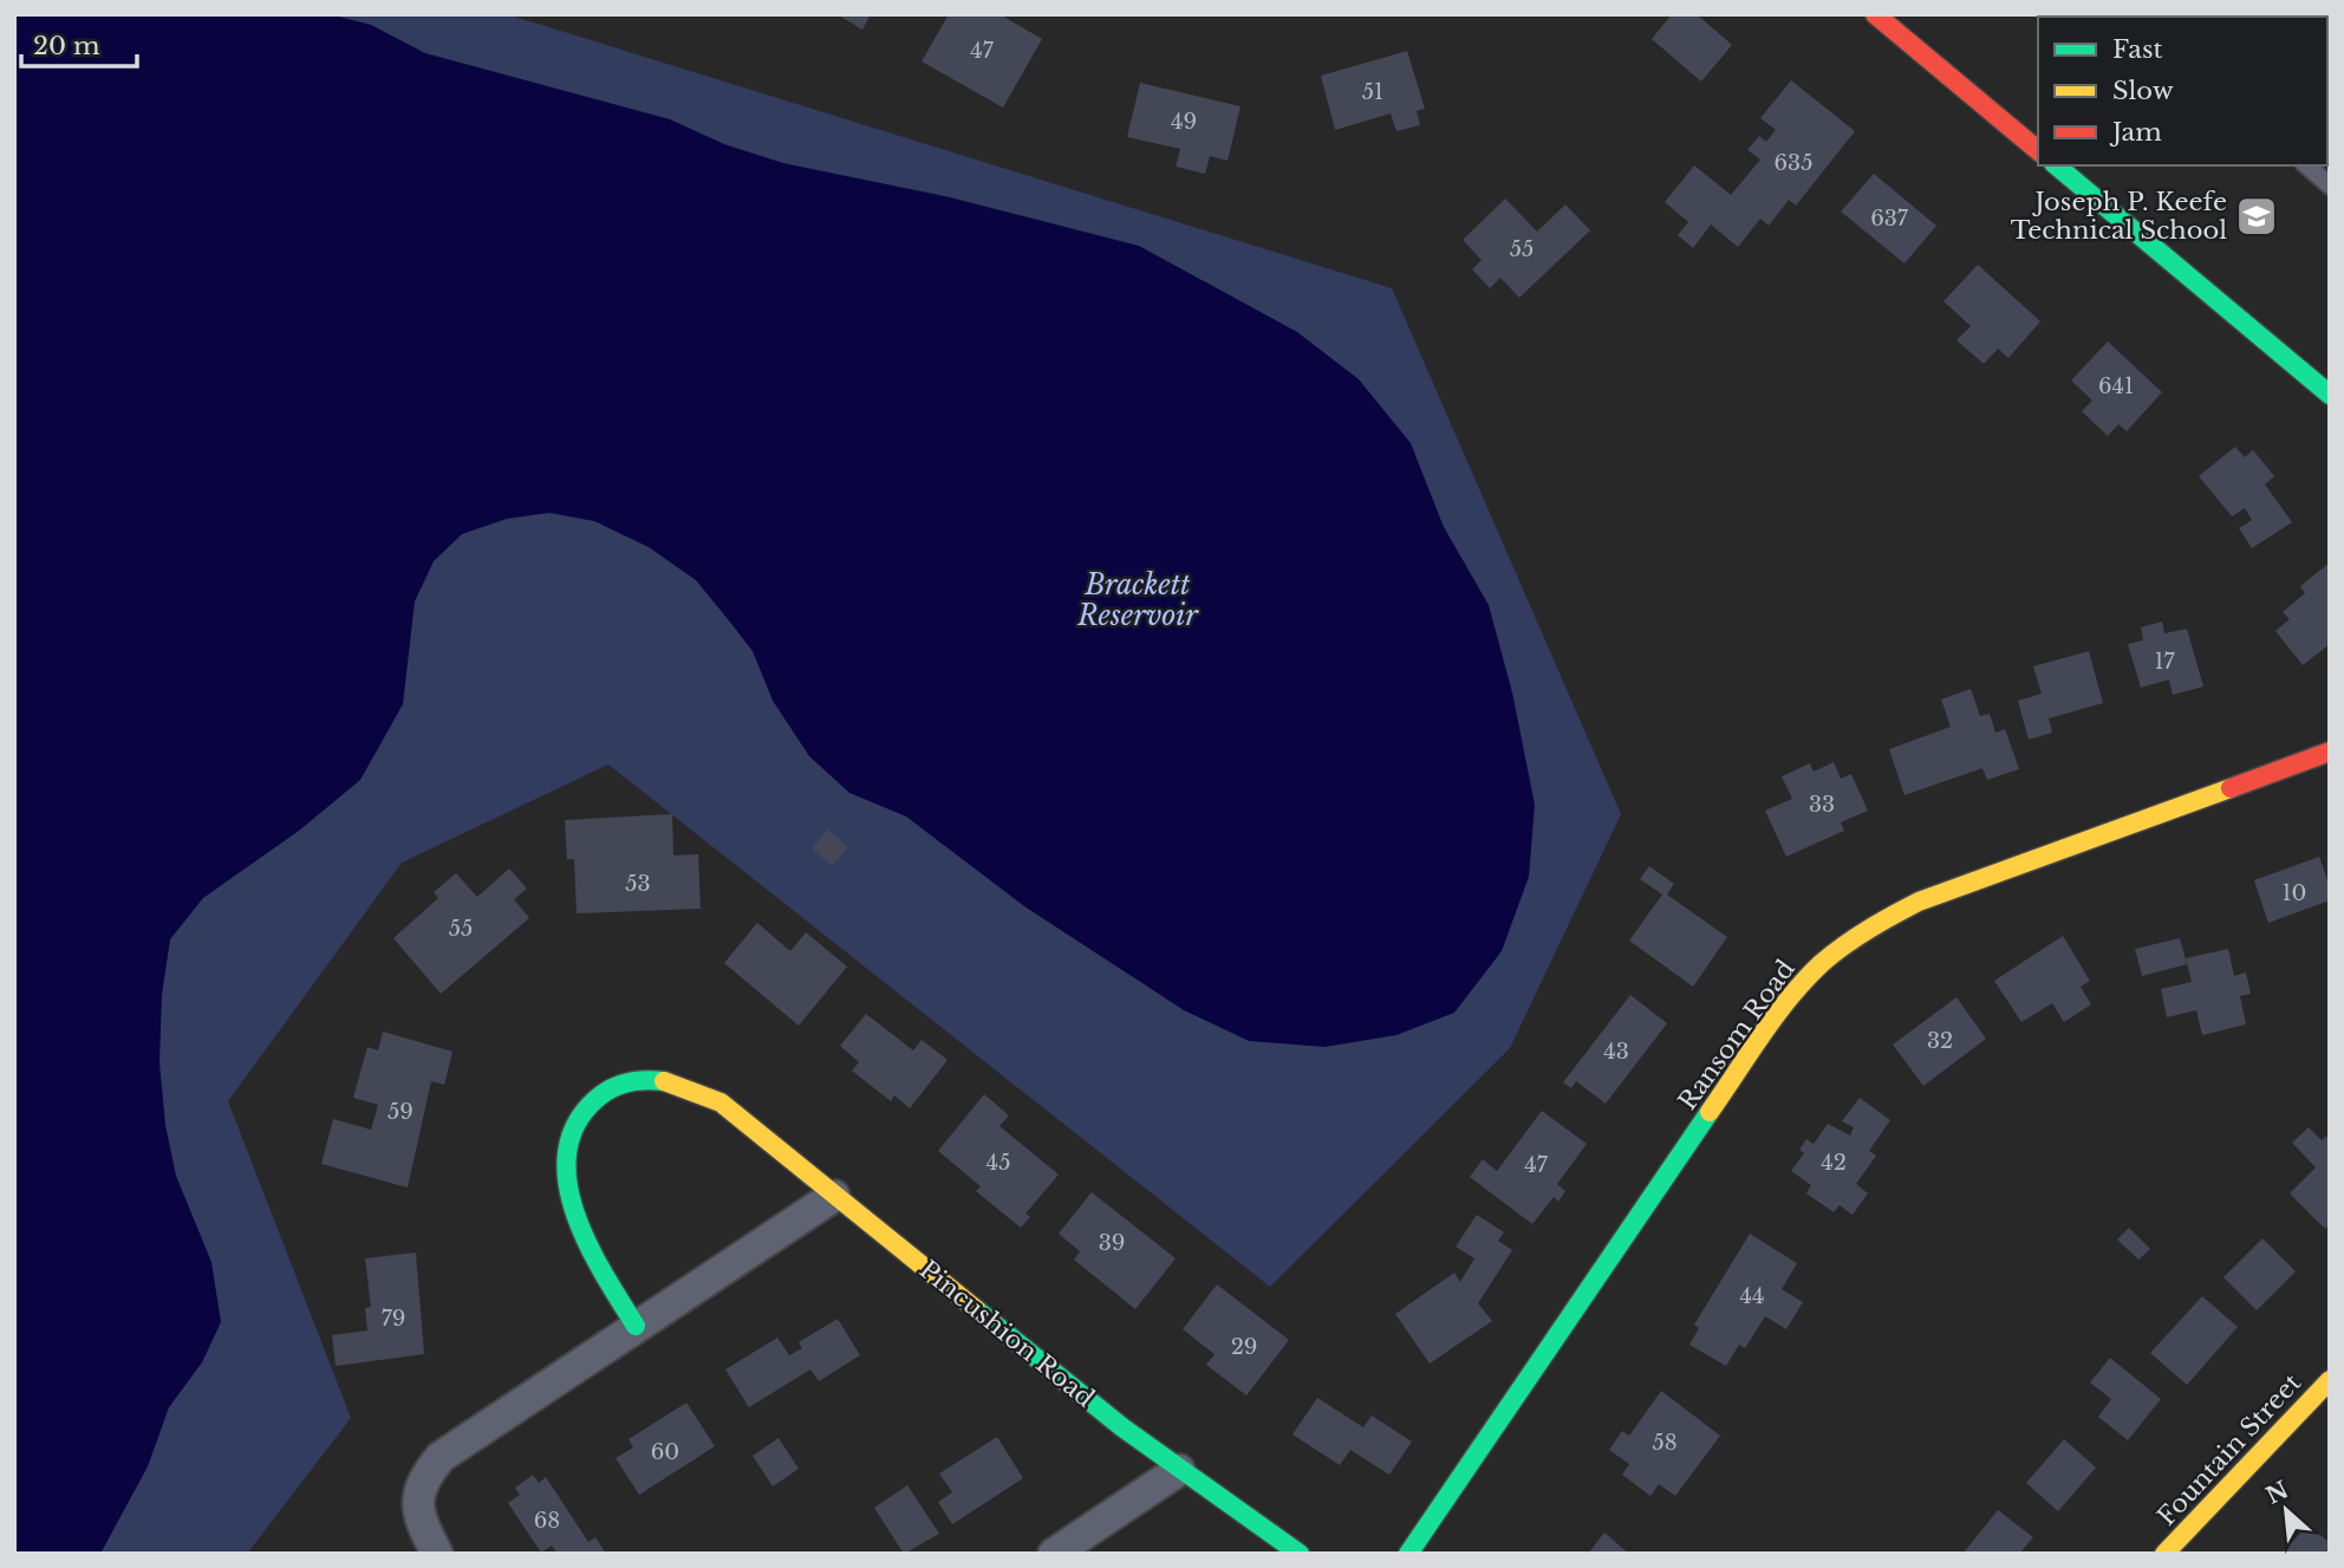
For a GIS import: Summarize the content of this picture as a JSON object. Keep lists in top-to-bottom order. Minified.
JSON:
{"streets":{"street":["Ransom Road","Pincushion Road","Fountain Street"]},"water":["Brackett Reservoir"],"places":{"school or university":["Joseph P. Keefe Technical School"]},"house_numbers":["47","51","49","635","637","55","641","17","33","53","10","55","32","43","59","45","42","47","39","44","79","29","58","60","68"],"legend":["Fast","Slow","Jam"],"scale_bar":"20 m","north":"top left"}
